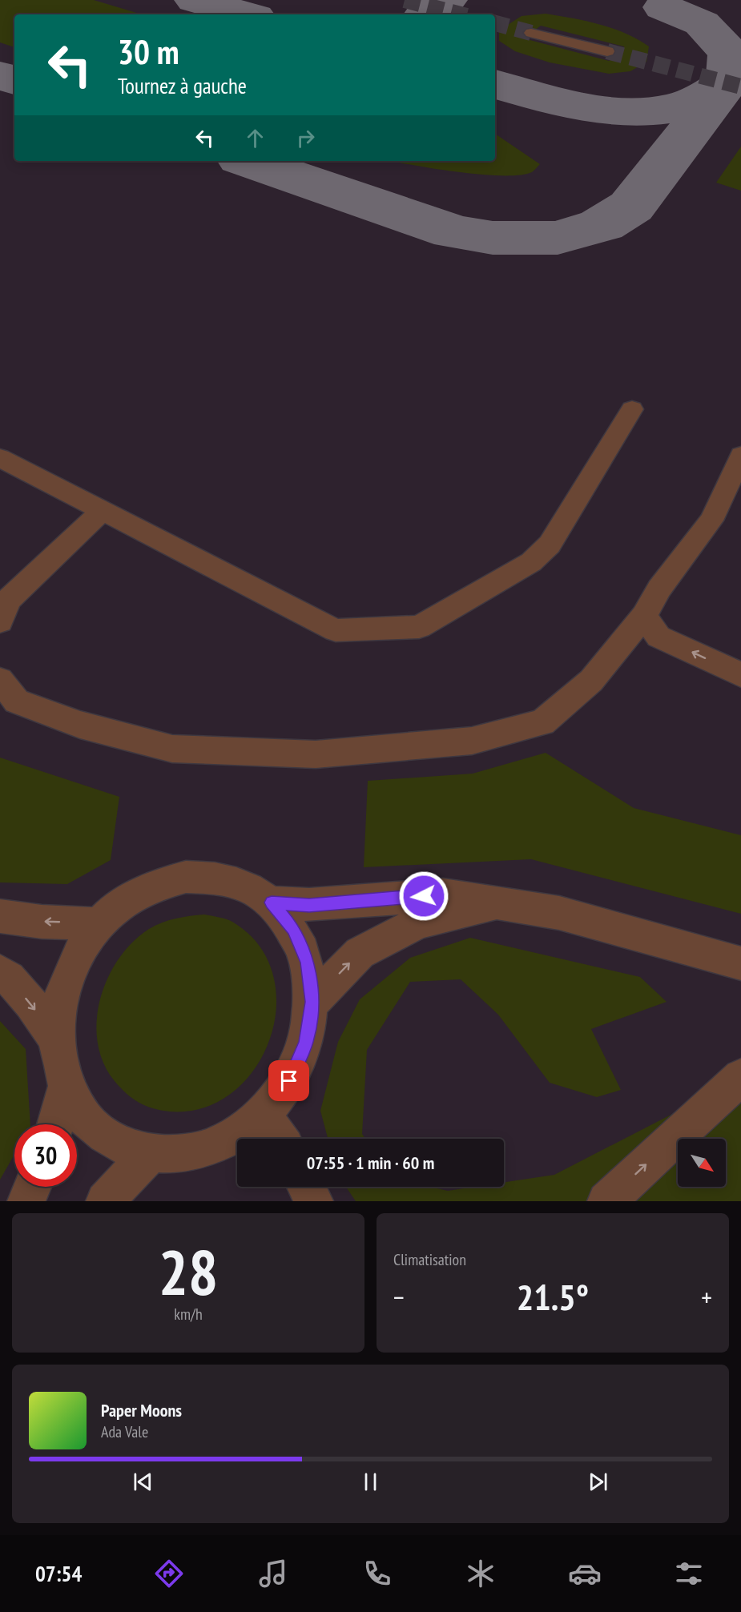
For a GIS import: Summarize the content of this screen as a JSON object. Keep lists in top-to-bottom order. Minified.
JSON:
{"north":"bottom right","page":{"turn":["30 m","Tournez à gauche"],"limit":"30","trip":"07:55 · 1 min · 60 m","tile":[["28","km/h"],"Climatisation"],"heat":["−","21.5°","+"],"song":["Paper Moons","Ada Vale"],"tabs":"07:54"}}
